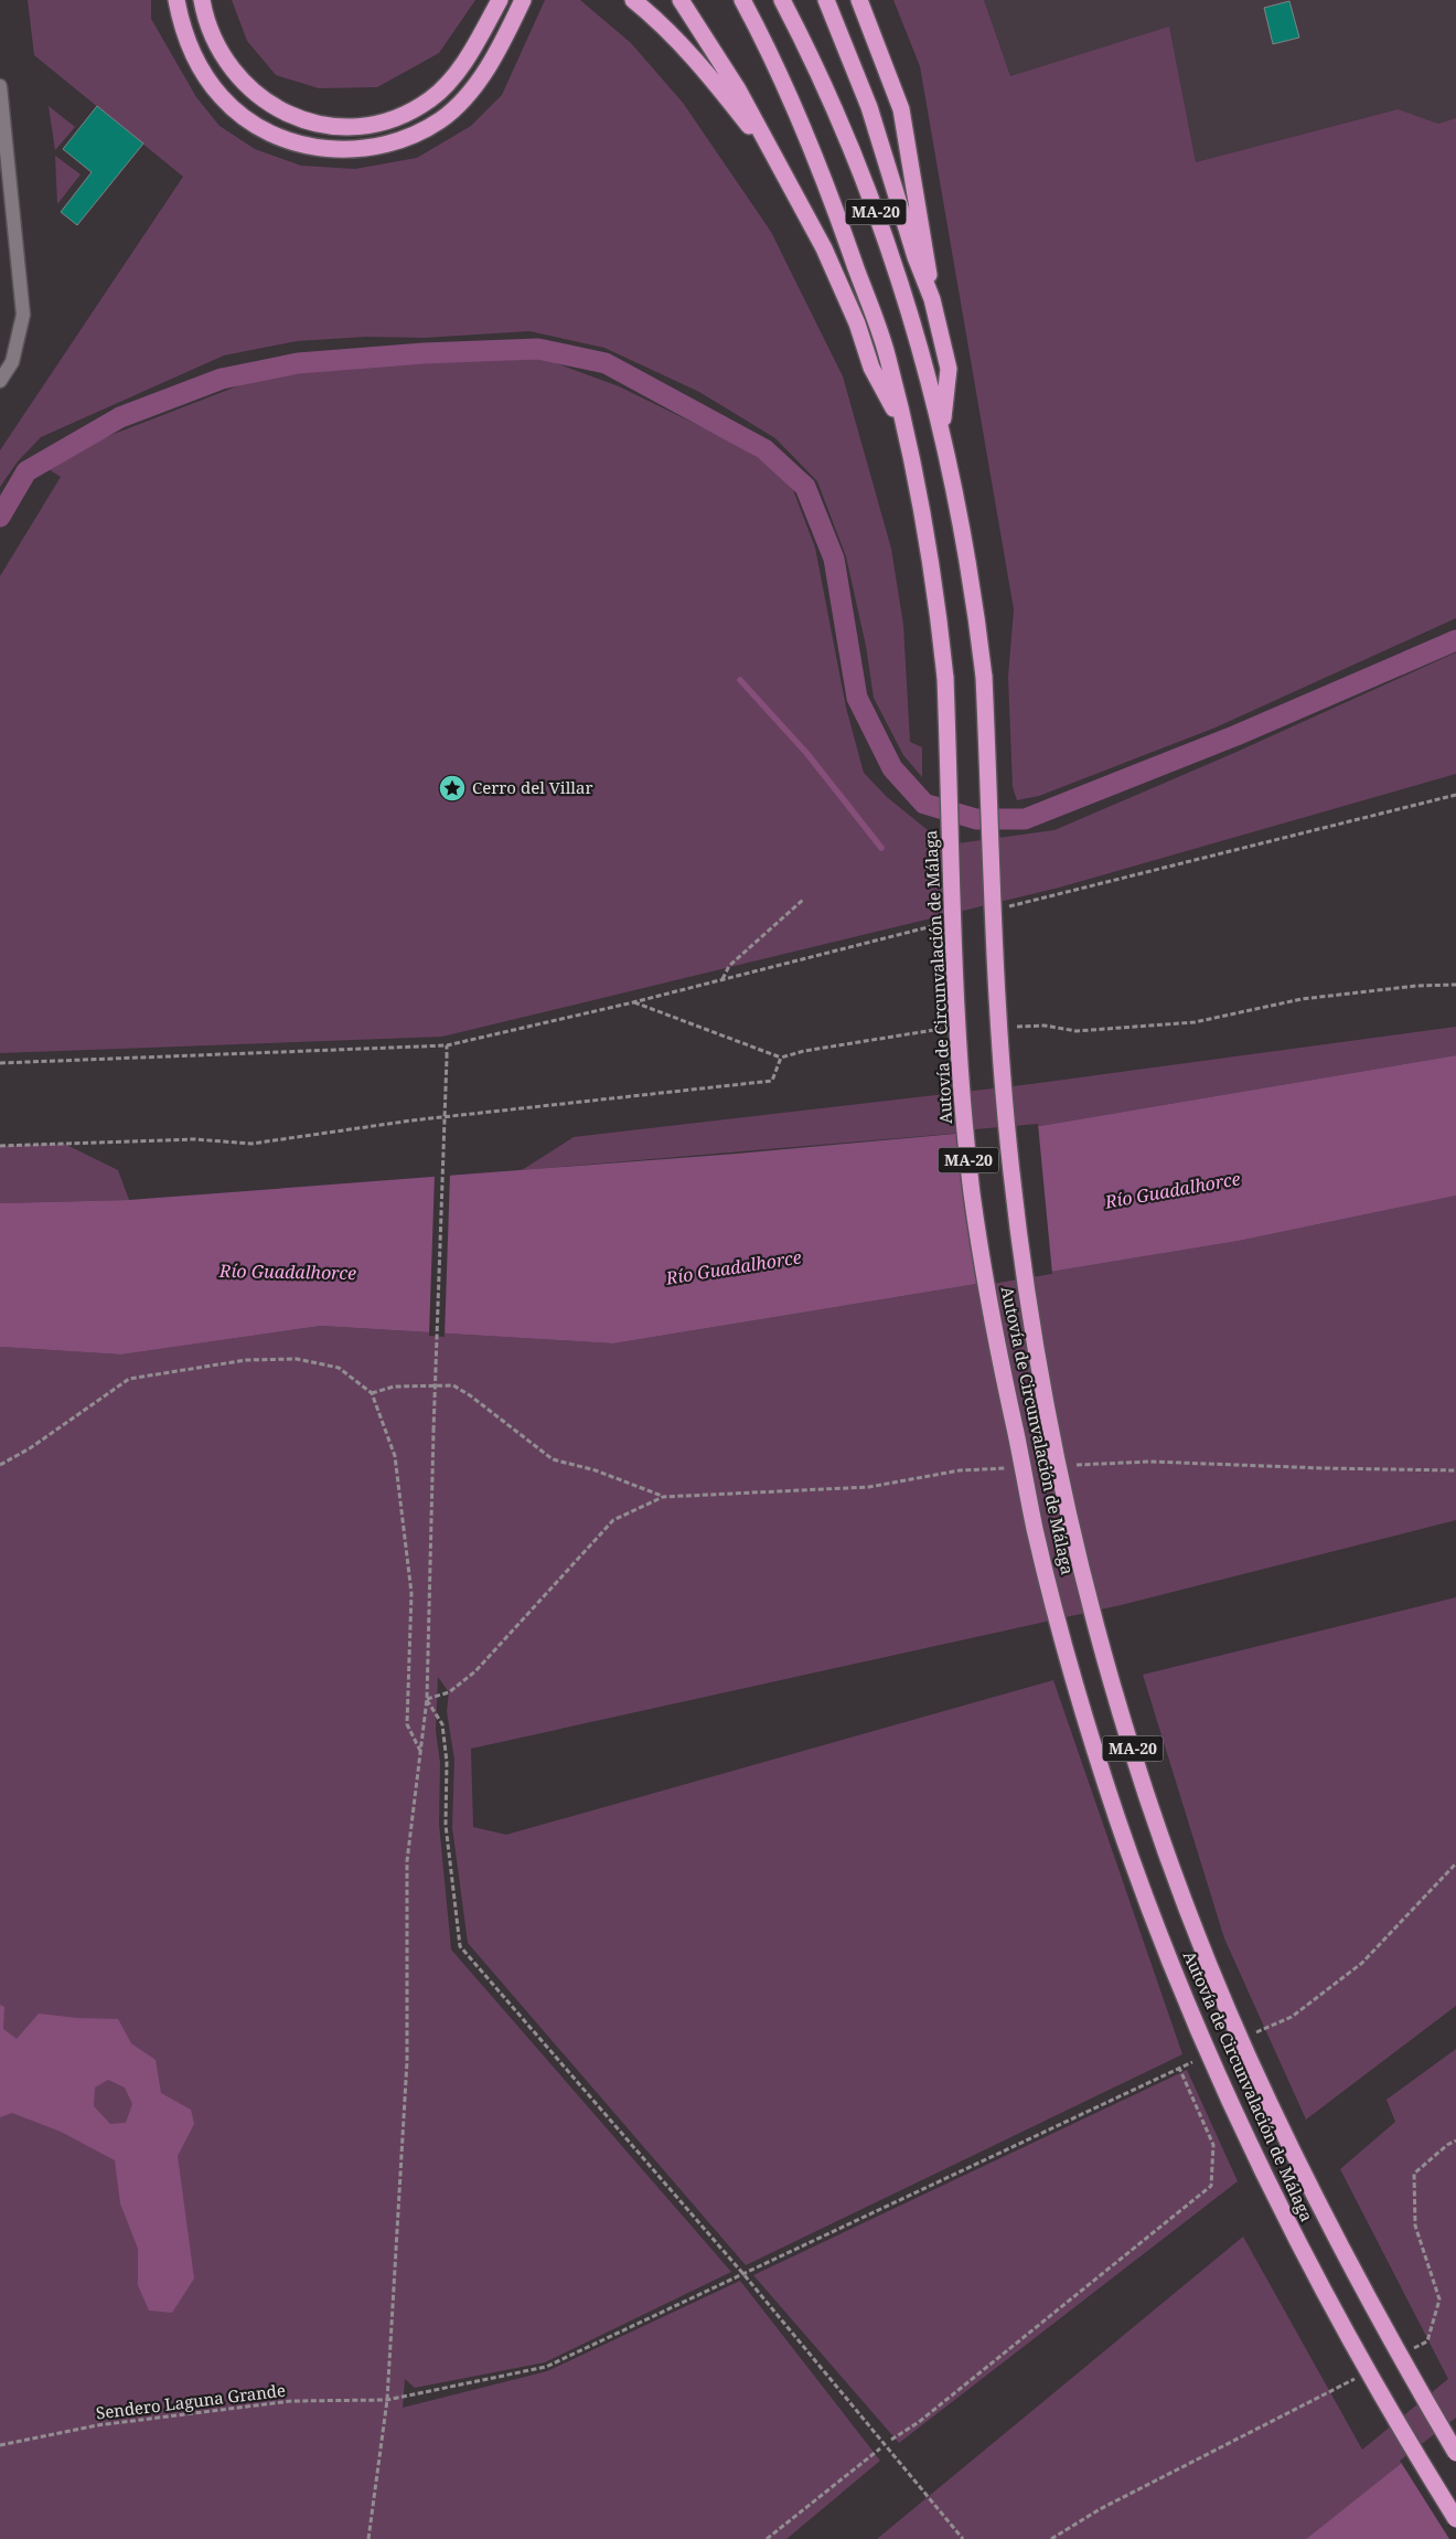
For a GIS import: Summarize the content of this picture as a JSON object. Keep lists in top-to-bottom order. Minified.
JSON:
{"streets":{"highway":["MA-20","Autovía de Circunvalación de Málaga"],"path":["Sendero Laguna Grande"]},"water":["Río Guadalhorce"],"places":{"place":["Cerro del Villar"]}}
